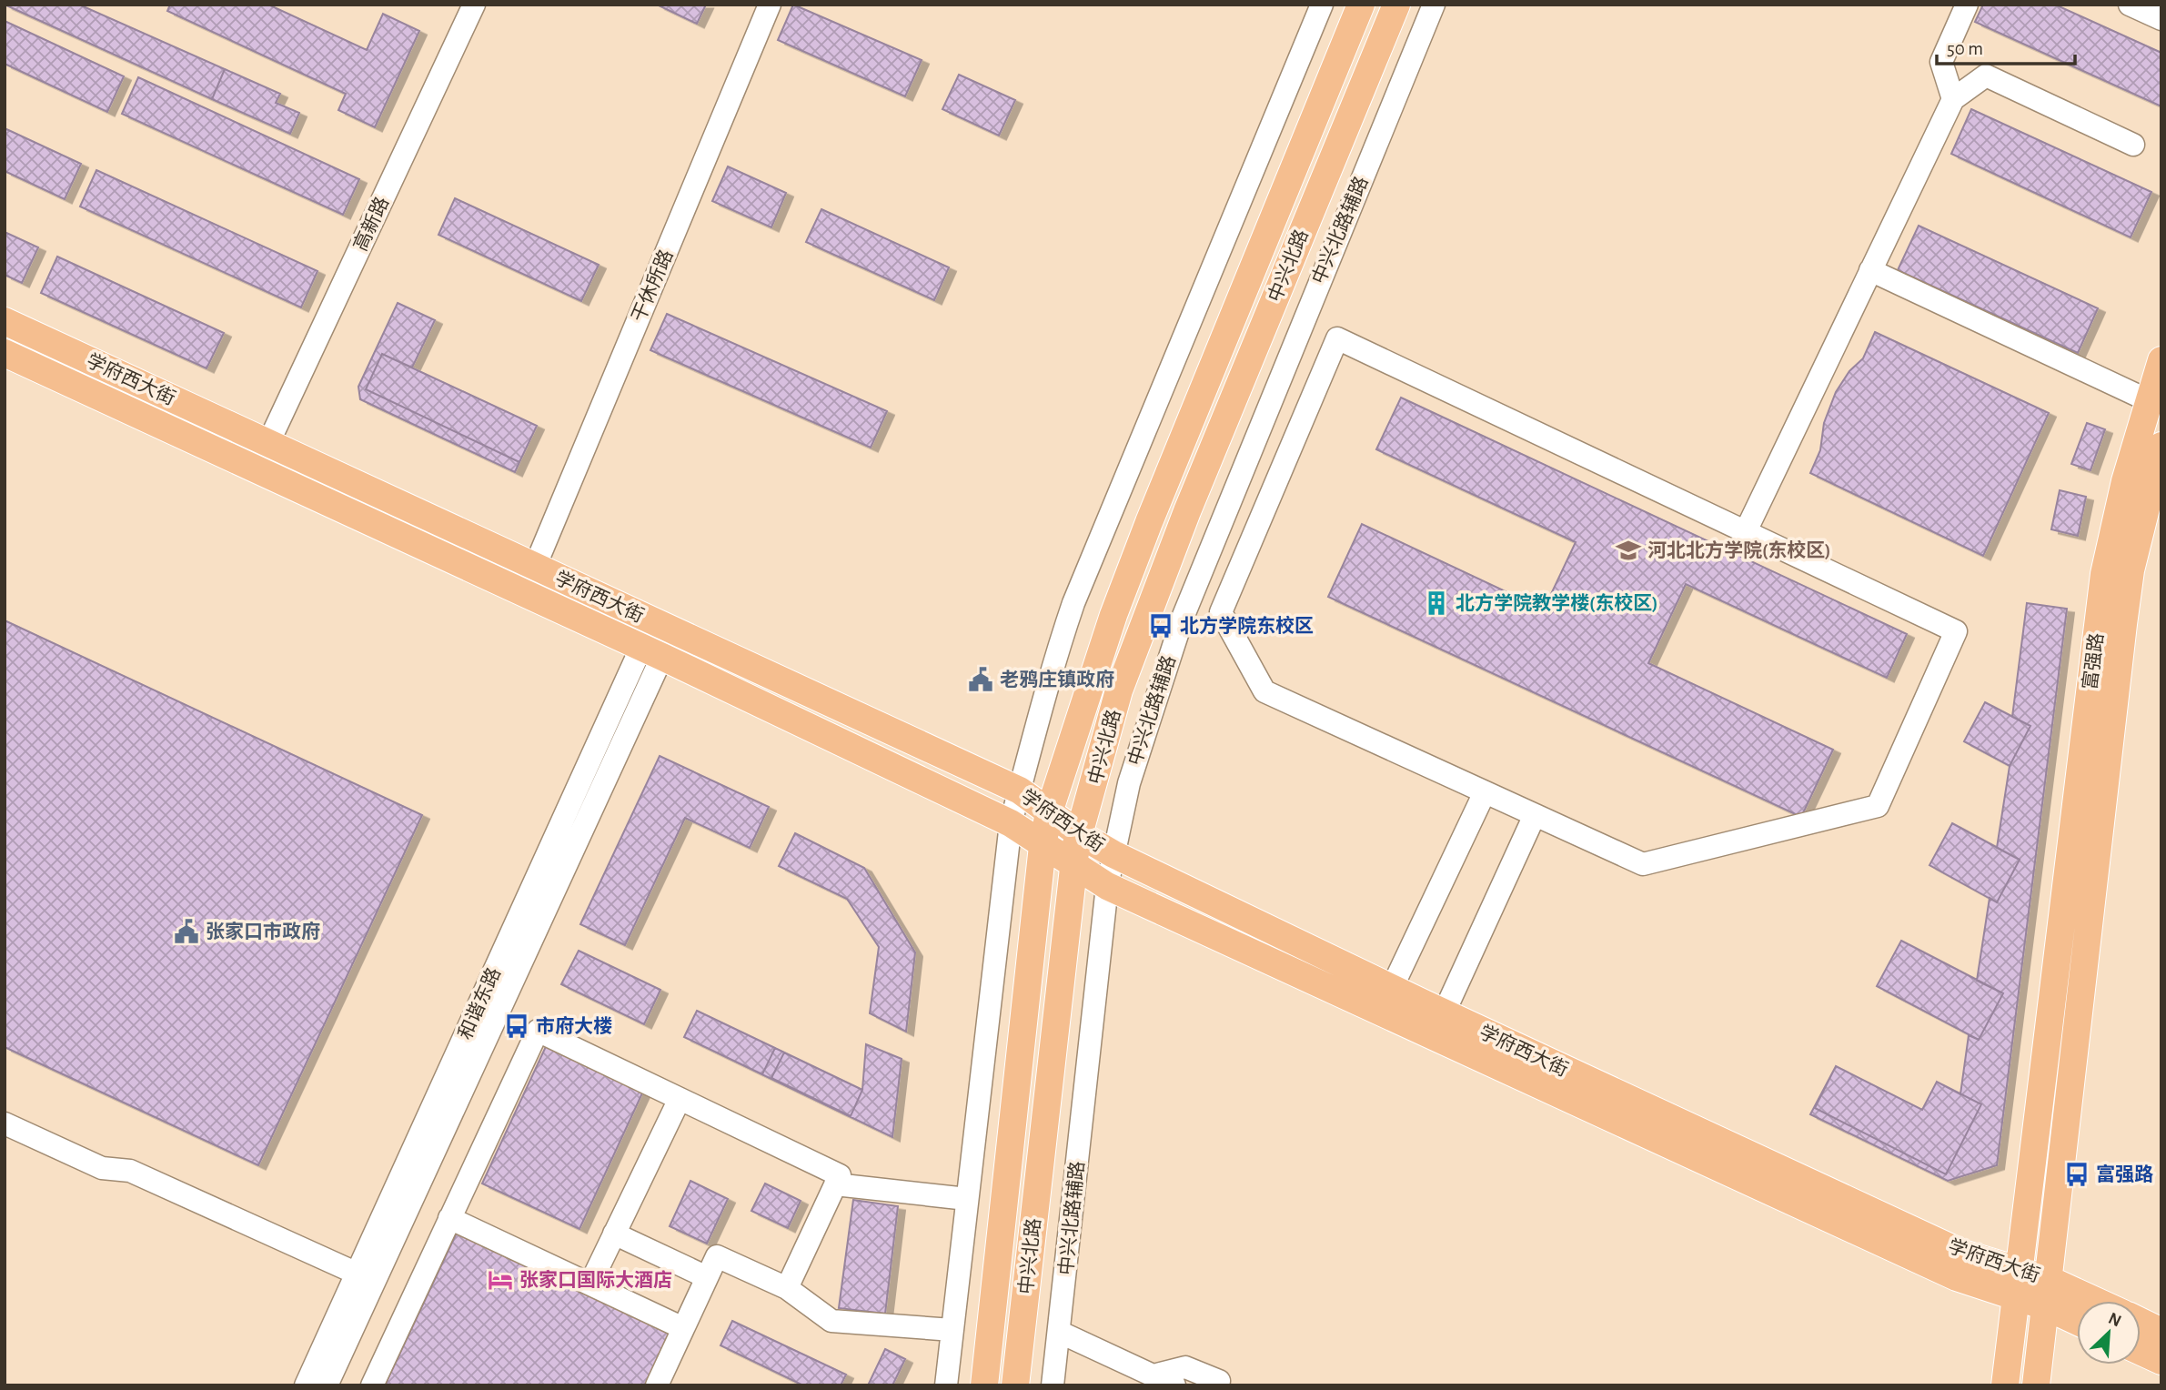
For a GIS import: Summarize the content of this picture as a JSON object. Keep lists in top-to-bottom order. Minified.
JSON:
{"streets":{"main road":["中兴北路","学府西大街","富强路"],"street":["高新路","中兴北路辅路","干休所路","和谐东路"]},"crossings":[["高新路","学府西大街"],["中兴北路辅路","学府西大街"],["中兴北路","学府西大街"],["干休所路","学府西大街"],["学府西大街","富强路"],["学府西大街","和谐东路"]],"places":{"school or university":["河北北方学院(东校区)"],"building":["北方学院教学楼(东校区)"],"bus stop":["北方学院东校区","市府大楼","富强路"],"public building":["老鸦庄镇政府","张家口市政府"],"hotel":["张家口国际大酒店"]},"scale_bar":"50 m","north":"top right"}
